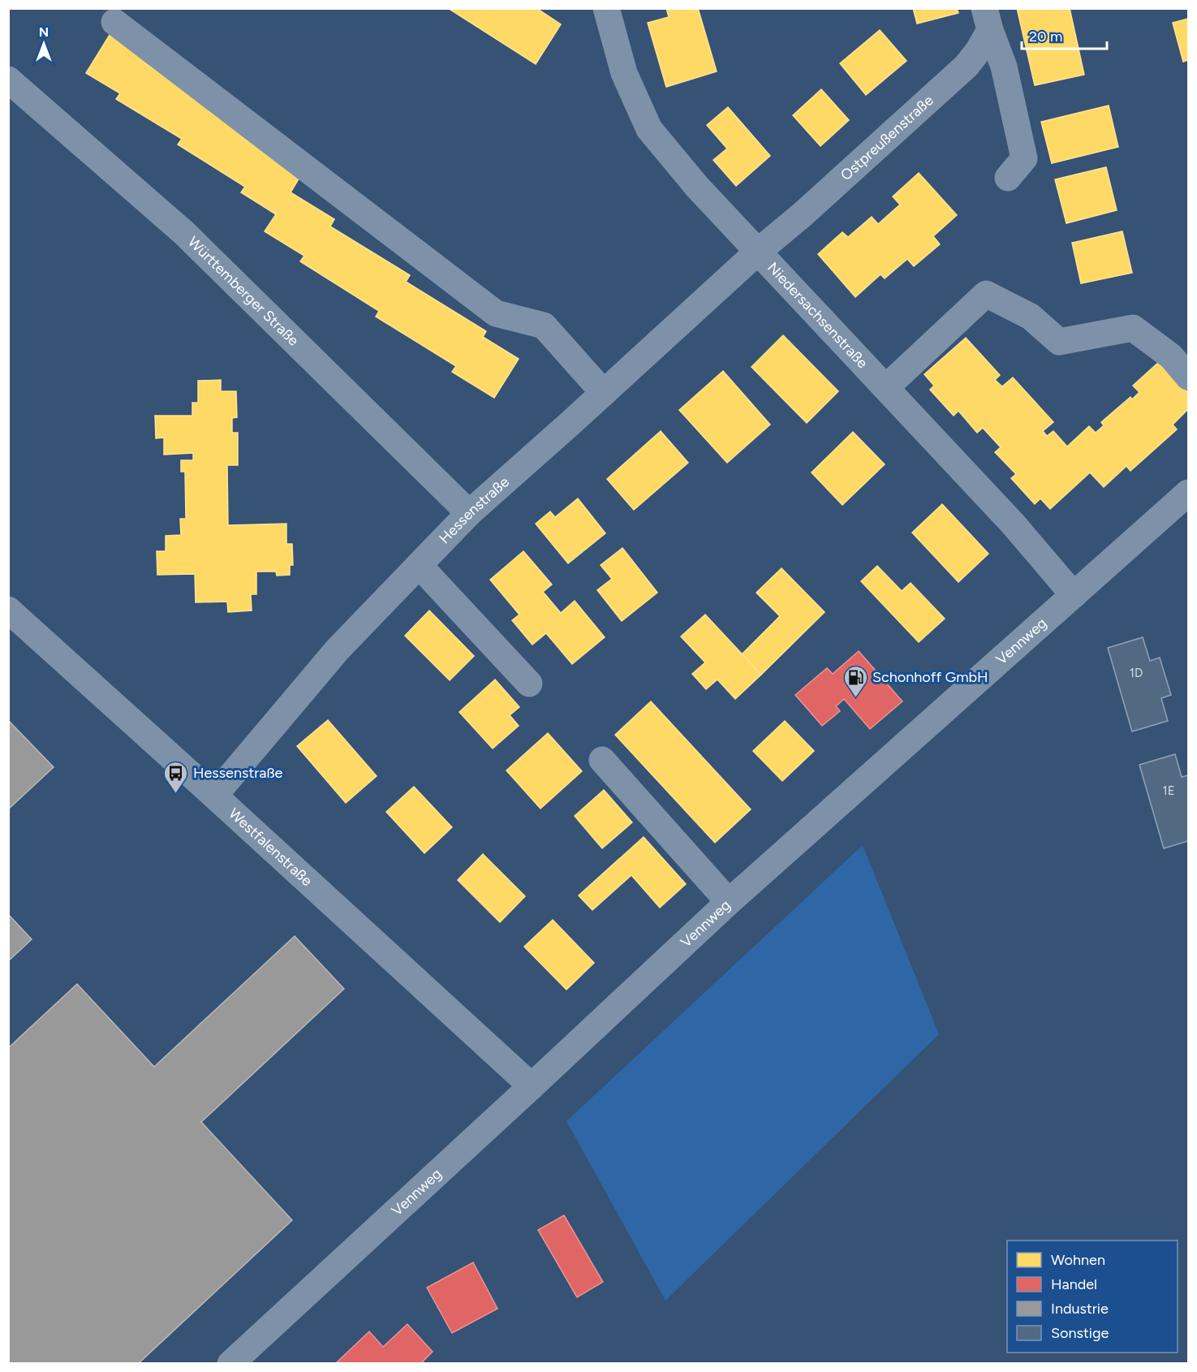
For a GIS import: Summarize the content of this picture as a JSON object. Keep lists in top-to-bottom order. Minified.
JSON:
{"streets":{"street":["Ostpreußenstraße","Württemberger Straße","Niedersachsenstraße","Hessenstraße","Vennweg","Westfalenstraße"]},"crossings":[["Ostpreußenstraße","Niedersachsenstraße"],["Ostpreußenstraße","Hessenstraße"],["Württemberger Straße","Hessenstraße"],["Niedersachsenstraße","Hessenstraße"],["Niedersachsenstraße","Vennweg"],["Hessenstraße","Westfalenstraße"],["Vennweg","Westfalenstraße"]],"places":{"fuel station":["Schonhoff GmbH"],"bus stop":["Hessenstraße"]},"house_numbers":["1D","1E"],"legend":["Wohnen","Handel","Industrie","Sonstige"],"scale_bar":"20 m","north":"top"}
